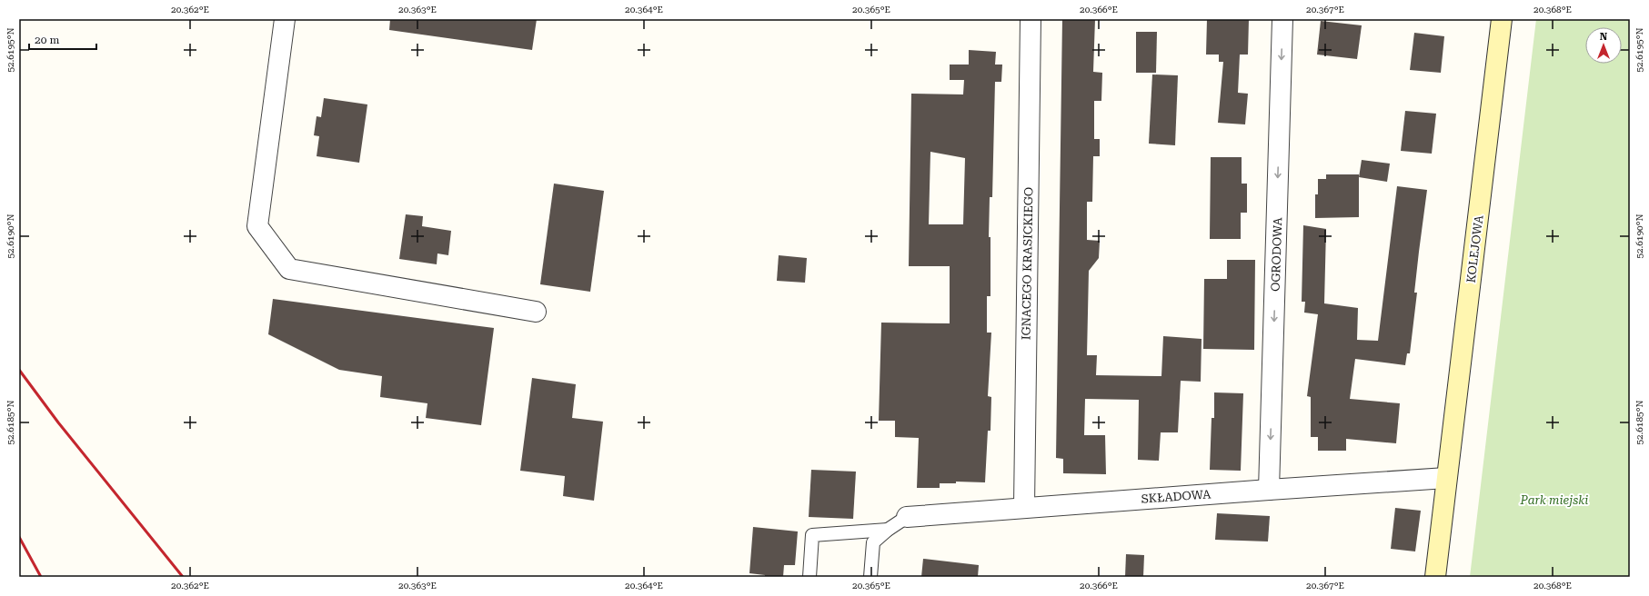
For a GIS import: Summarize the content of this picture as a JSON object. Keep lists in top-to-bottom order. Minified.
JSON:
{"streets":{"street":["KOLEJOWA","OGRODOWA","IGNACEGO KRASICKIEGO","SKŁADOWA"]},"crossings":[["KOLEJOWA","SKŁADOWA"],["OGRODOWA","SKŁADOWA"],["IGNACEGO KRASICKIEGO","SKŁADOWA"]],"one_way":["OGRODOWA"],"parks":["Park miejski"],"scale_bar":"20 m","north":"top","coordinates":["20.362°E","20.363°E","20.364°E","20.365°E","20.366°E","20.367°E","20.368°E","52.6195°N","52.6190°N","52.6185°N"]}
